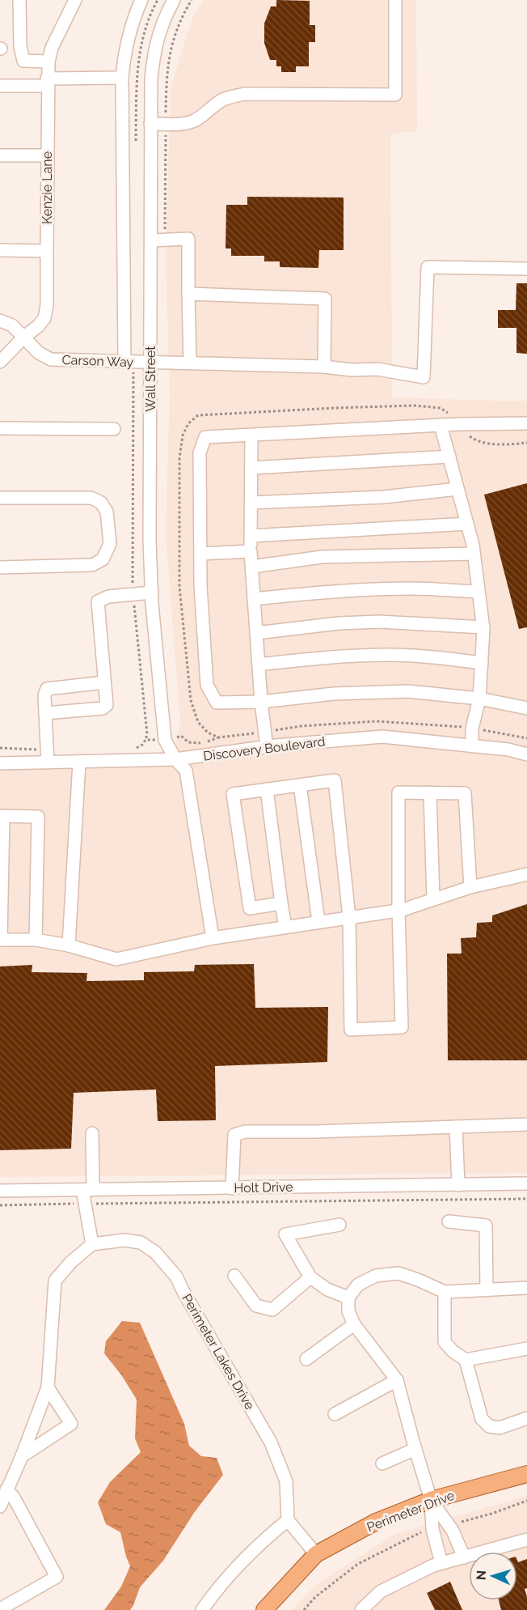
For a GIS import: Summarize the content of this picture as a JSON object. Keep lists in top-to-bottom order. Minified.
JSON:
{"streets":{"main road":["Perimeter Drive"],"street":["Kenzie Lane","Carson Way","Wall Street","Discovery Boulevard","Holt Drive","Perimeter Lakes Drive"]},"crossings":[["Kenzie Lane","Carson Way"],["Carson Way","Wall Street"],["Wall Street","Discovery Boulevard"]],"north":"left"}
